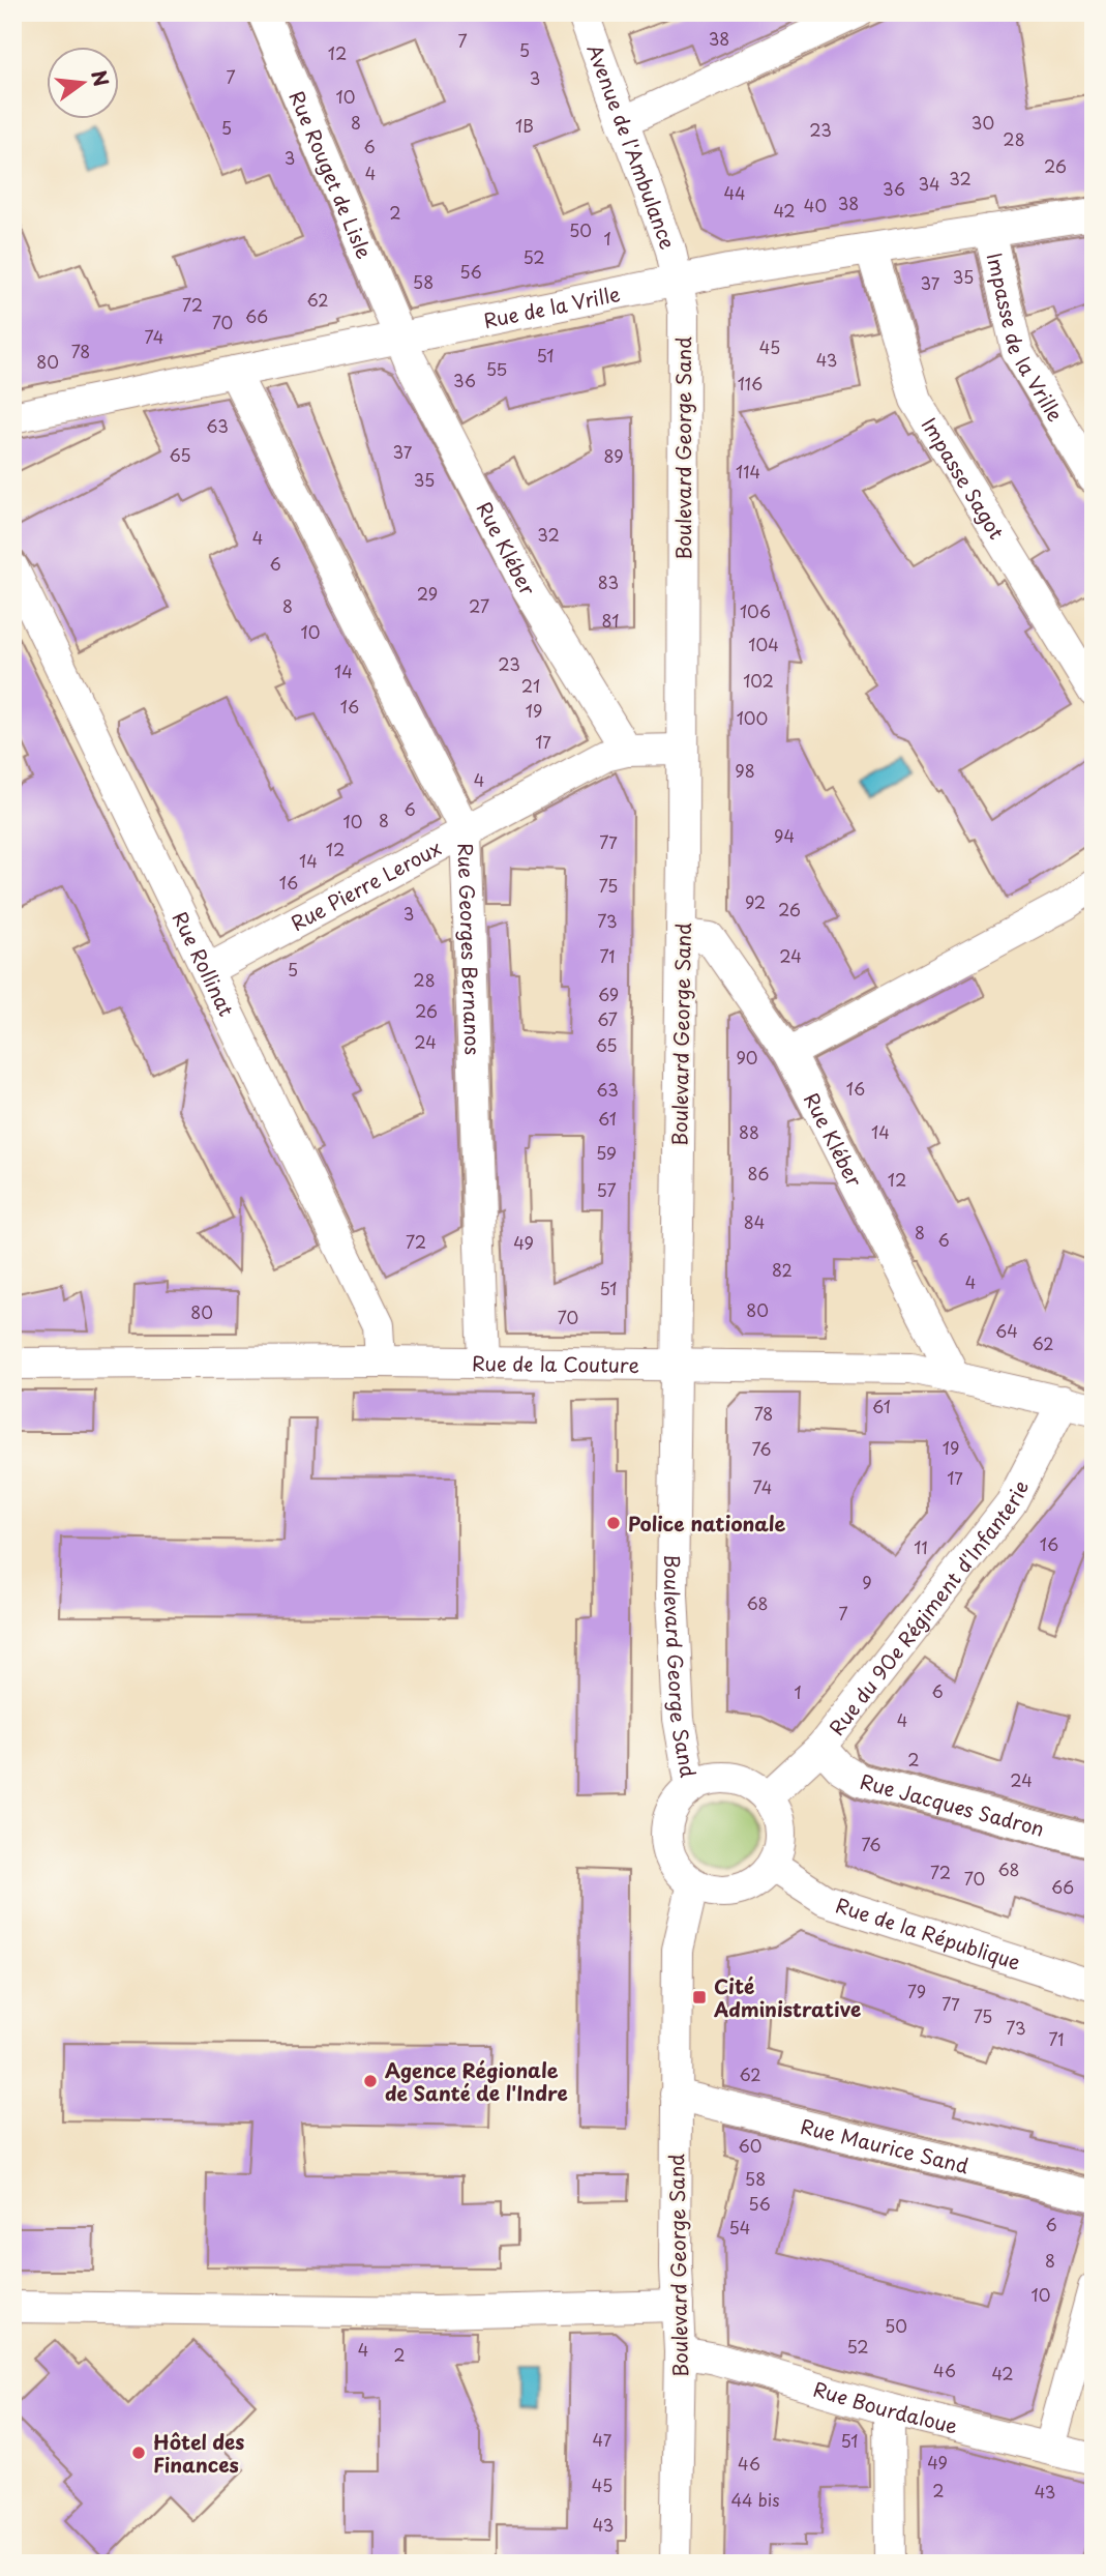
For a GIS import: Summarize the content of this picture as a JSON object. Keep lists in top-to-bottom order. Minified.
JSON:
{"streets":{"street":["Avenue de l'Ambulance","Rue Rouget de Lisle","Rue de la Vrille","Impasse de la Vrille","Boulevard George Sand","Impasse Sagot","Rue Kléber","Rue Pierre Leroux","Rue Georges Bernanos","Rue Rollinat","Rue de la Couture","Rue du 90e Régiment d'Infanterie","Rue Jacques Sadron","Rue de la République","Rue Maurice Sand","Rue Bourdaloue"]},"crossings":[["Avenue de l'Ambulance","Rue de la Vrille"],["Avenue de l'Ambulance","Boulevard George Sand"],["Rue Rouget de Lisle","Rue de la Vrille"],["Rue Rouget de Lisle","Rue Kléber"],["Rue de la Vrille","Impasse de la Vrille"],["Rue de la Vrille","Boulevard George Sand"],["Rue de la Vrille","Impasse Sagot"],["Rue de la Vrille","Rue Kléber"],["Rue de la Vrille","Rue Georges Bernanos"],["Boulevard George Sand","Rue Kléber"],["Boulevard George Sand","Rue Pierre Leroux"],["Boulevard George Sand","Rue de la Couture"],["Boulevard George Sand","Rue du 90e Régiment d'Infanterie"],["Boulevard George Sand","Rue de la République"],["Boulevard George Sand","Rue Maurice Sand"],["Boulevard George Sand","Rue Bourdaloue"],["Rue Kléber","Rue Pierre Leroux"],["Rue Kléber","Rue de la Couture"],["Rue Pierre Leroux","Rue Georges Bernanos"],["Rue Pierre Leroux","Rue Rollinat"],["Rue Georges Bernanos","Rue de la Couture"],["Rue Rollinat","Rue de la Couture"],["Rue de la Couture","Rue du 90e Régiment d'Infanterie"],["Rue du 90e Régiment d'Infanterie","Rue Jacques Sadron"],["Rue du 90e Régiment d'Infanterie","Rue de la République"]],"places":{"other":["Police nationale","Agence Régionale de Santé de l'Indre","Hôtel des Finances"],"transit":["Cité Administrative"]},"house_numbers":["38","7","5","12","7","3","10","8","30","1B","5","23","28","6","3","26","4","32","34","36","44","38","40","42","2","50","1","52","56","35","58","37","62","72","66","70","74","45","78","51","43","80","55","36","116","63","37","65","89","114","35","32","4","6","83","29","8","27","106","81","10","104","23","14","102","21","16","19","100","17","98","4","6","8","10","94","77","12","14","16","75","92","26","3","73","71","24","5","28","69","26","67","24","65","90","16","63","61","88","14","59","86","12","57","84","8","6","72","49","82","4","51","80","80","70","64","62","61","78","19","76","17","74","16","11","9","68","7","6","1","4","2","24","76","68","72","70","66","79","77","75","73","71","62","60","58","56","6","54","8","10","50","52","4","2","46","42","47","51","49","46","45","2","43","44 bis","43"],"north":"right"}
